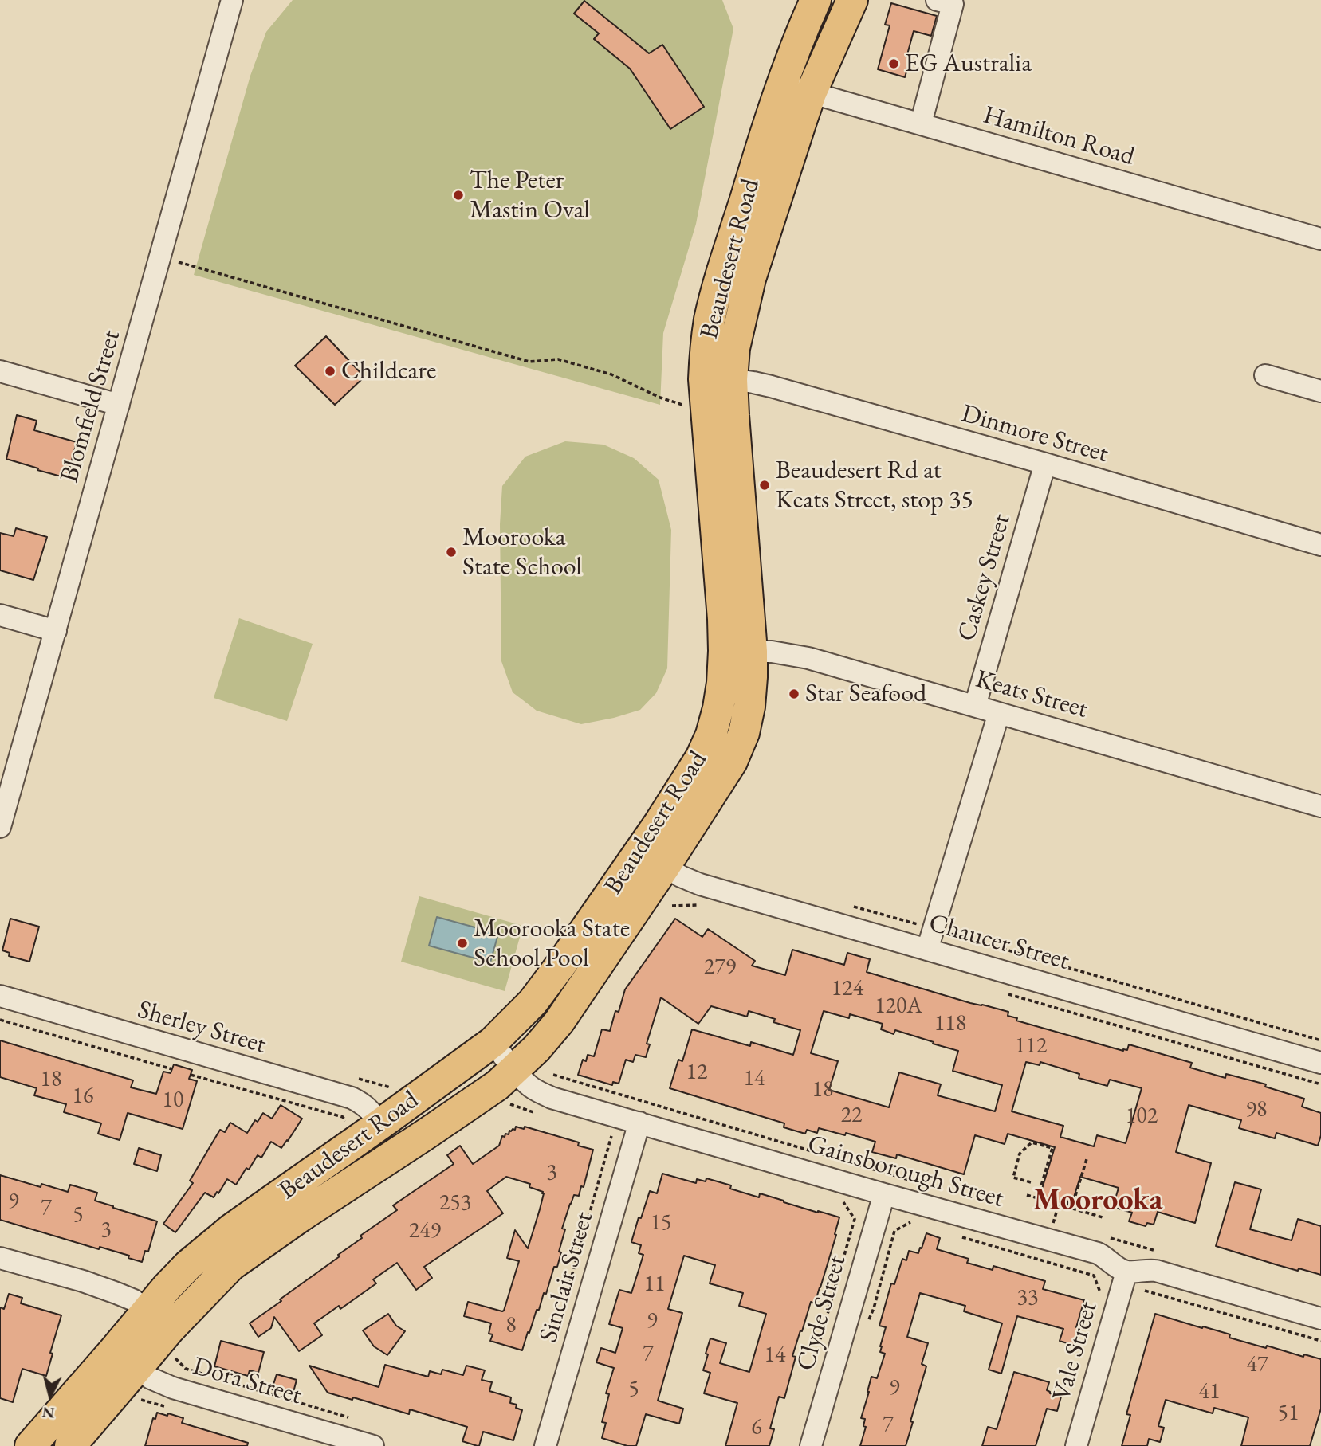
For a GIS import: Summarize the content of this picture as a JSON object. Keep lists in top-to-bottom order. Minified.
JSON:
{"streets":{"highway":["Beaudesert Road"],"street":["Hamilton Road","Blomfield Street","Dinmore Street","Caskey Street","Keats Street","Chaucer Street","Sherley Street","Gainsborough Street","Sinclair Street","Clyde Street","Vale Street","Dora Street"]},"crossings":[["Hamilton Road","Beaudesert Road"],["Beaudesert Road","Dinmore Street"],["Beaudesert Road","Keats Street"],["Beaudesert Road","Chaucer Street"],["Beaudesert Road","Sherley Street"],["Beaudesert Road","Gainsborough Street"],["Beaudesert Road","Dora Street"],["Dinmore Street","Caskey Street"],["Caskey Street","Keats Street"],["Gainsborough Street","Sinclair Street"],["Gainsborough Street","Clyde Street"],["Gainsborough Street","Vale Street"]],"districts":["Moorooka"],"places":["EG Australia","The Peter Mastin Oval","Childcare","Beaudesert Rd at Keats Street, stop 35","Moorooka State School","Star Seafood","Moorooka State School Pool"],"house_numbers":["279","124","120A","118","112","12","14","18","18","16","10","98","22","102","3","9","253","7","5","15","3","249","11","33","9","8","7","14","47","9","5","41","51","7","6"],"north":"bottom"}
